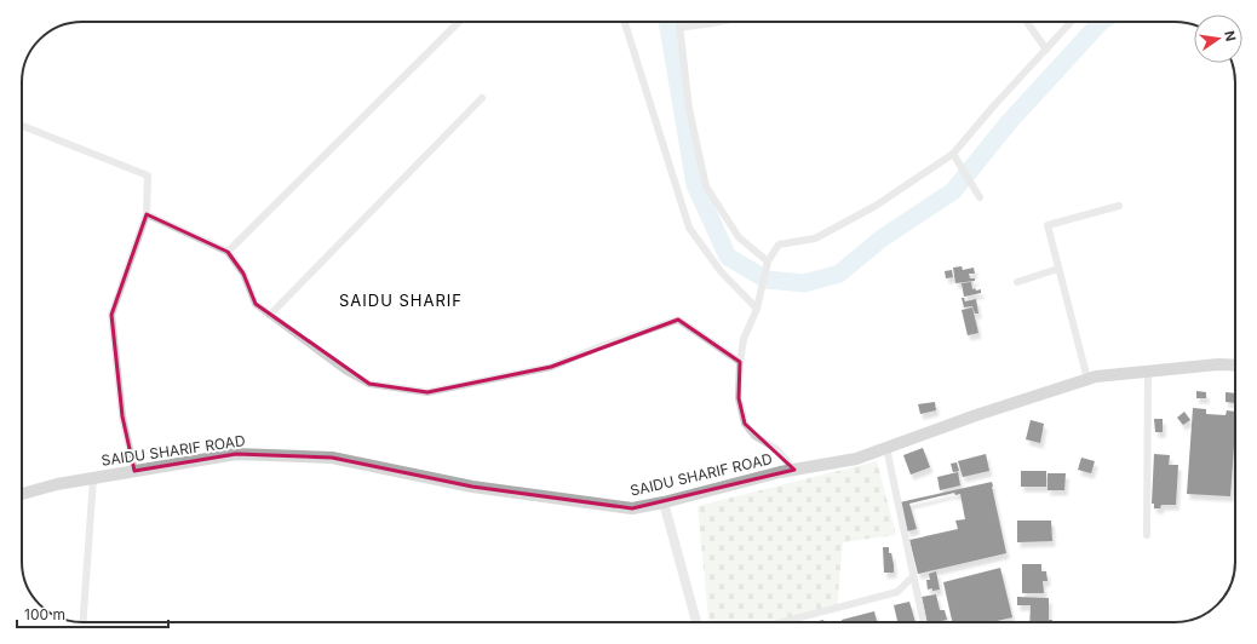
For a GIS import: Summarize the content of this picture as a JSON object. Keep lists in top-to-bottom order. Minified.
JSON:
{"streets":{"main road":["SAIDU SHARIF ROAD"]},"districts":["SAIDU SHARIF"],"scale_bar":"100 m","north":"right"}
